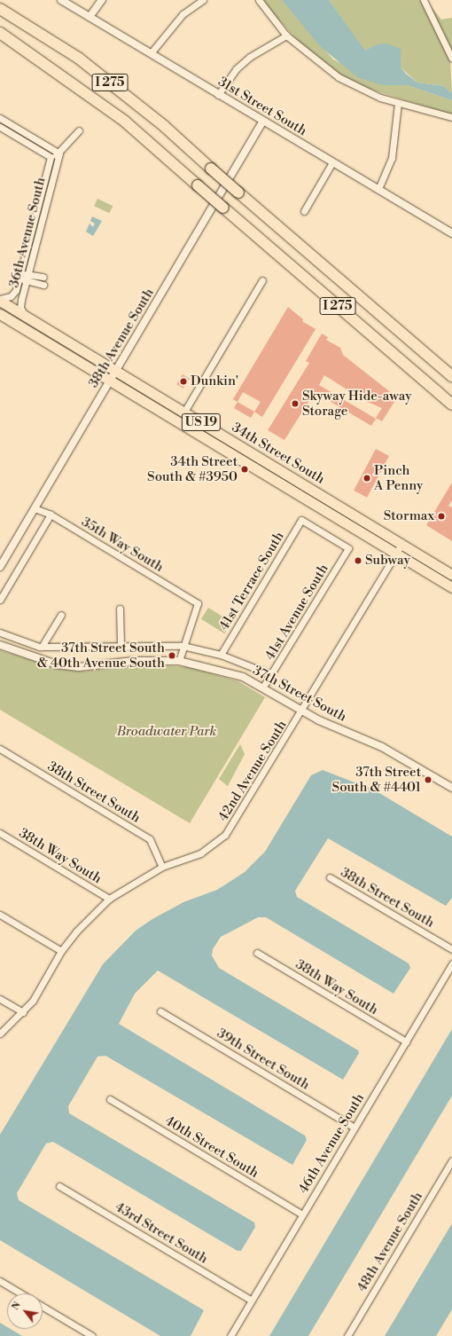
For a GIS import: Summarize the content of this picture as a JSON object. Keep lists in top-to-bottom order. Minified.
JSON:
{"streets":{"highway":["I 275","US 19","34th Street South"],"street":["31st Street South","36th Avenue South","38th Avenue South","35th Way South","41st Terrace South","41st Avenue South","37th Street South","42nd Avenue South","38th Street South","38th Way South","39th Street South","46th Avenue South","40th Street South","43rd Street South","48th Avenue South"]},"crossings":[["31st Street South","38th Avenue South"],["36th Avenue South","34th Street South"],["38th Avenue South","34th Street South"],["38th Avenue South","35th Way South"],["34th Street South","42nd Avenue South"],["41st Terrace South","41st Avenue South"],["41st Avenue South","37th Street South"],["37th Street South","42nd Avenue South"],["42nd Avenue South","38th Street South"],["42nd Avenue South","38th Way South"],["38th Way South","46th Avenue South"],["39th Street South","46th Avenue South"],["46th Avenue South","40th Street South"],["46th Avenue South","43rd Street South"]],"parks":["Broadwater Park"],"places":["Dunkin'","Skyway Hide-away Storage","34th Street South & #3950","Pinch A Penny","Stormax","Subway","37th Street South & 40th Avenue South","37th Street South & #4401"],"north":"top left"}
